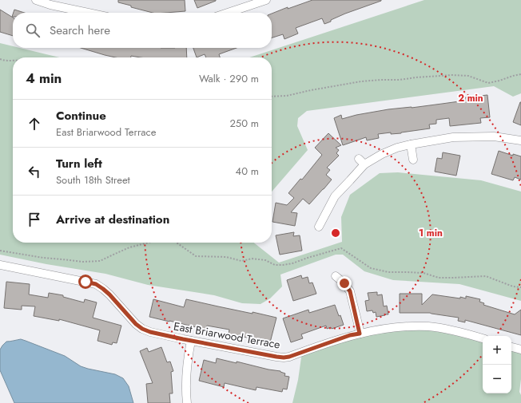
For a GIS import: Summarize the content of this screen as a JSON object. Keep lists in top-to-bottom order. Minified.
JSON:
{"streets":{"street":["East Briarwood Terrace"]},"page":{"search":"Search here","heading":["4 min","Walk · 290 m"],"list":[["Continue","East Briarwood Terrace","250 m"],["Turn left","South 18th Street","40 m"],"Arrive at destination"],"map_buttons":["+","−"]},"rings":["2 min","1 min"]}
